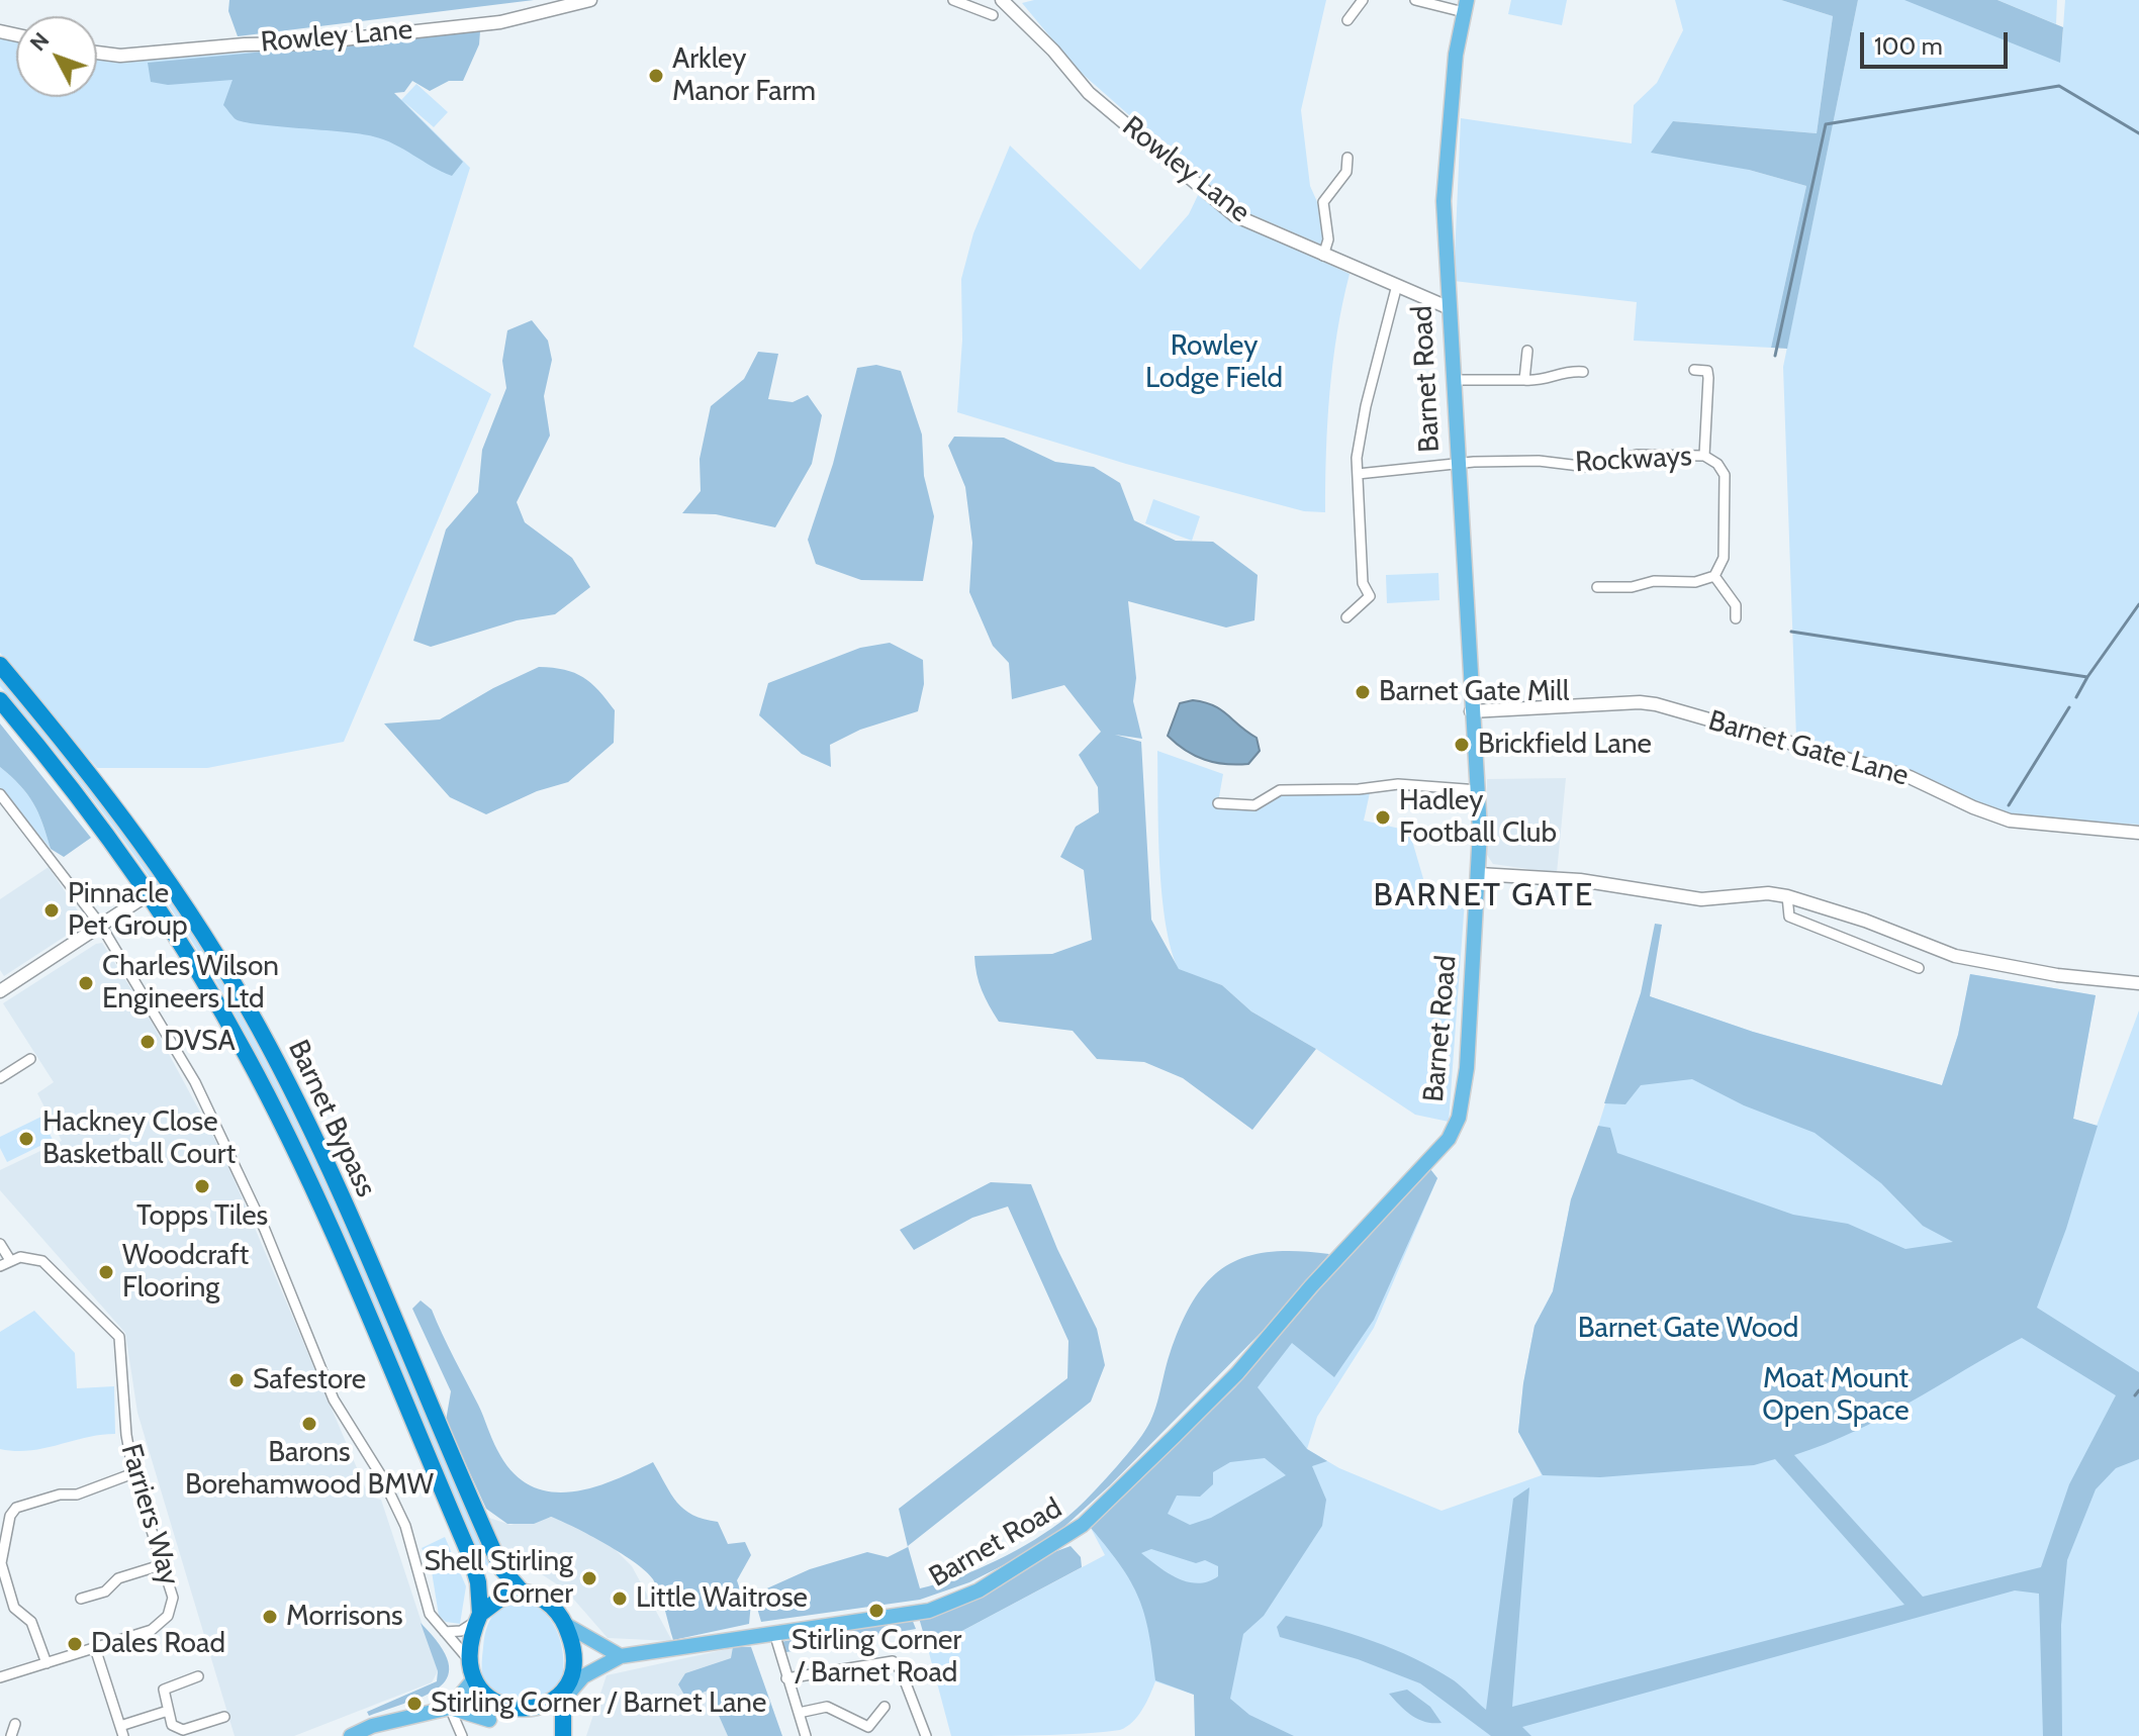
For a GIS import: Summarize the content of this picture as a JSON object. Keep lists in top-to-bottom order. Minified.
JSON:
{"streets":{"highway":["Barnet Bypass"],"main road":["Barnet Road"],"street":["Rowley Lane","Rockways","Barnet Gate Lane","Farriers Way"]},"crossings":[["Rowley Lane","Barnet Road"],["Barnet Road","Rockways"],["Barnet Road","Barnet Gate Lane"]],"districts":["BARNET GATE"],"parks":["Rowley Lodge Field","Barnet Gate Wood","Moat Mount Open Space"],"places":["Arkley Manor Farm","Barnet Gate Mill","Brickfield Lane","Hadley Football Club","Pinnacle Pet Group","Charles Wilson Engineers Ltd","DVSA","Hackney Close Basketball Court","Topps Tiles","Woodcraft Flooring","Safestore","Barons Borehamwood BMW","Shell Stirling Corner","Little Waitrose","Stirling Corner / Barnet Road","Morrisons","Dales Road","Stirling Corner / Barnet Lane"],"scale_bar":"100 m","north":"top left"}
